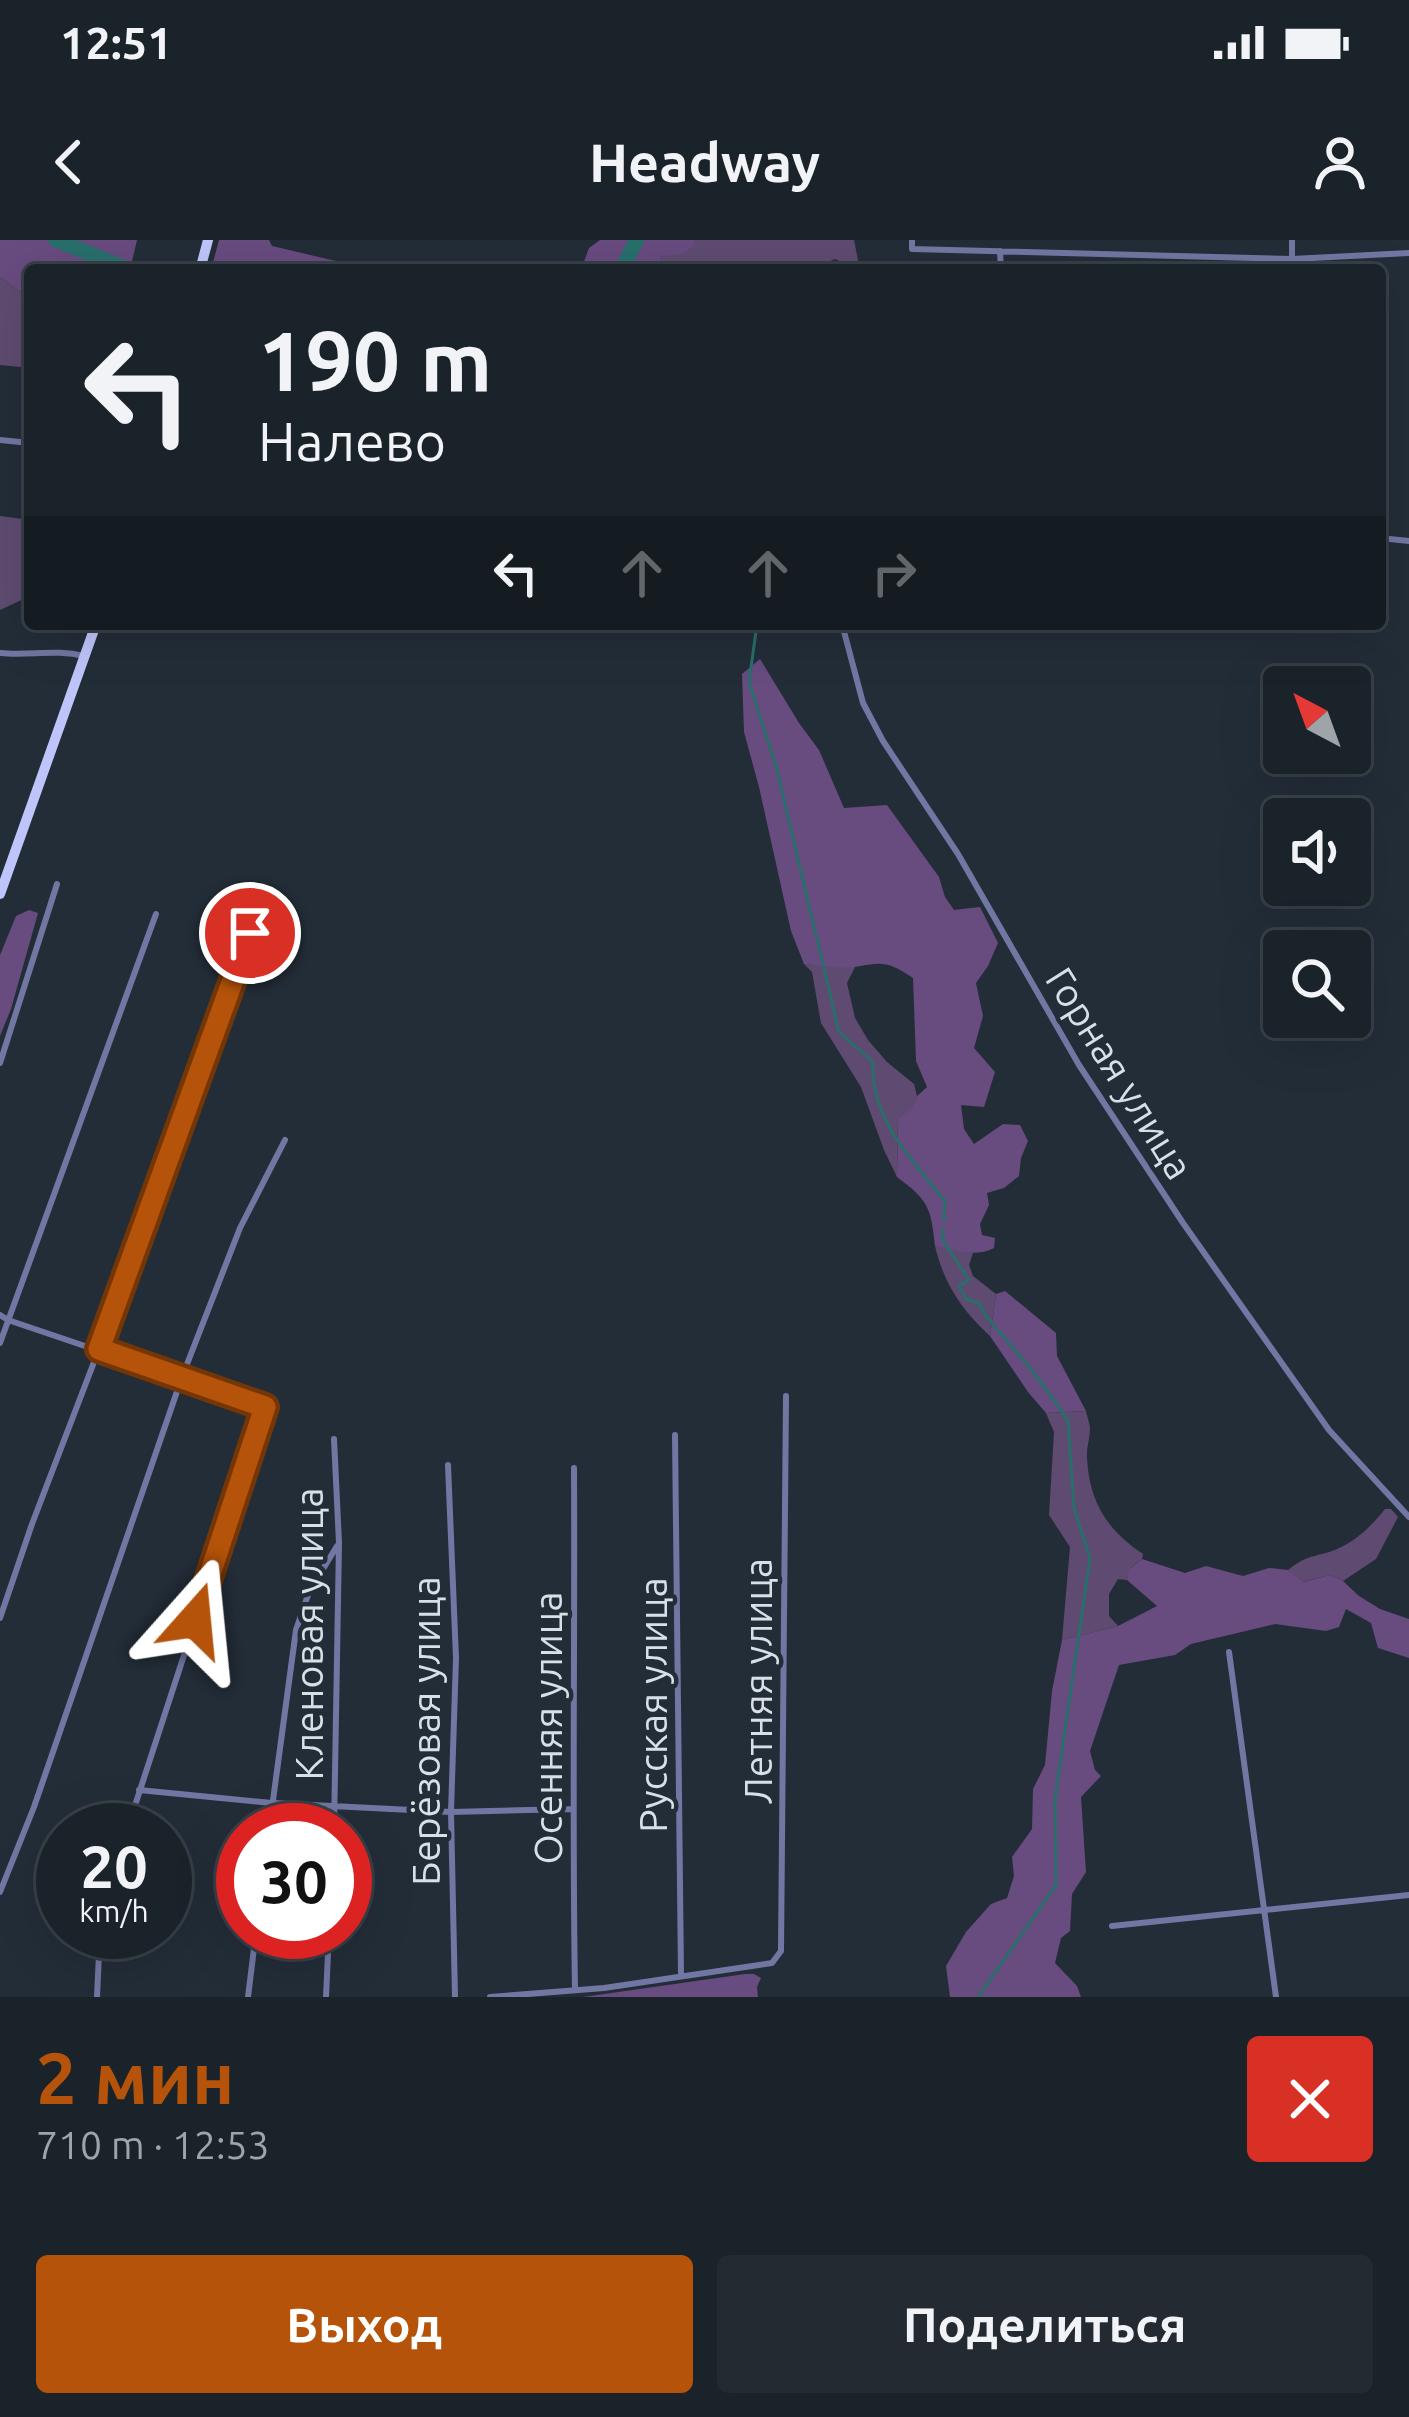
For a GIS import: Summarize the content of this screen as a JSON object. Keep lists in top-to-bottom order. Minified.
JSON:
{"streets":{"street":["Горная улица","Кленовая улица","Летняя улица","Русская улица","Осенняя улица","Берёзовая улица"]},"crossings":[["Летняя улица","Русская улица"]],"north":"top left","page":{"status":"12:51","header":"Headway","turn":["190 m","Налево"],"speed":"20 km/h","limit":"30","heading":["2 мин","710 m · 12:53"],"buttons":["Выход","Поделиться"]}}
